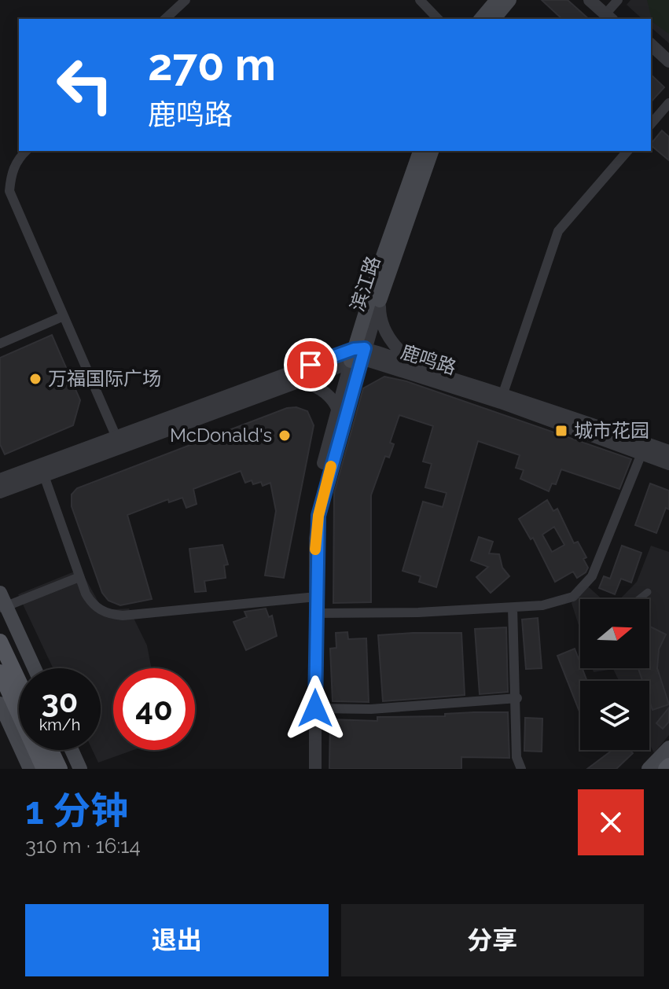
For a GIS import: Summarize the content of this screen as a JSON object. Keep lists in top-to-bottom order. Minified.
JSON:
{"streets":{"main road":["滨江路"],"street":["鹿鸣路"]},"crossings":[["滨江路","鹿鸣路"]],"places":{"other":["万福国际广场","McDonald's"],"transit":["城市花园"]},"north":"right","page":{"turn":["270 m","鹿鸣路"],"speed":"30 km/h","limit":"40","heading":["1 分钟","310 m · 16:14"],"buttons":["退出","分享"]}}
